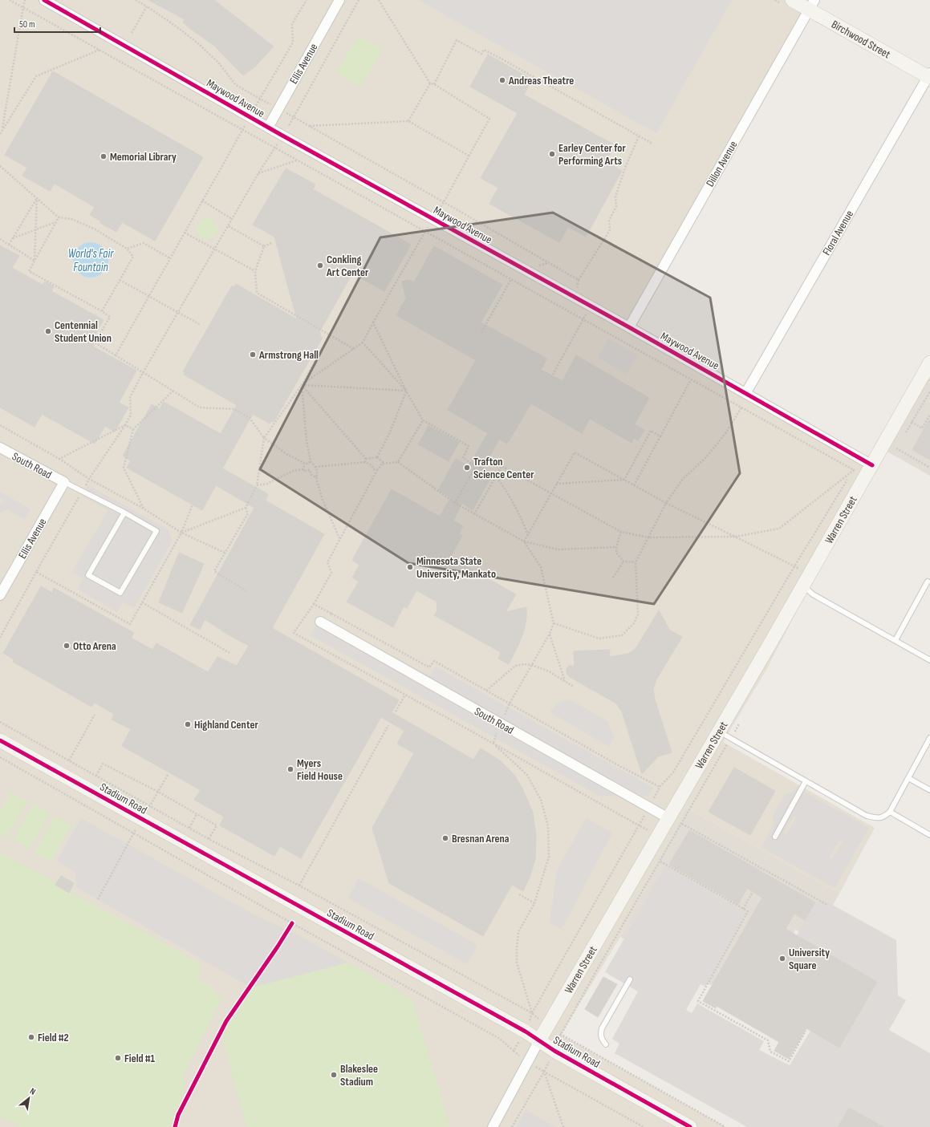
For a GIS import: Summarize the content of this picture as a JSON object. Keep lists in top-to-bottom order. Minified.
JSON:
{"streets":{"street":["Birchwood Street","Ellis Avenue","Maywood Avenue","Dillon Avenue","Floral Avenue","South Road","Warren Street","Stadium Road"]},"crossings":[["Birchwood Street","Dillon Avenue"],["Birchwood Street","Floral Avenue"],["Ellis Avenue","Maywood Avenue"],["Ellis Avenue","South Road"],["Maywood Avenue","Dillon Avenue"],["Maywood Avenue","Floral Avenue"],["Maywood Avenue","Warren Street"],["South Road","Warren Street"],["Warren Street","Stadium Road"]],"water":["World's Fair Fountain"],"places":["Andreas Theatre","Earley Center for Performing Arts","Memorial Library","Conkling Art Center","Centennial Student Union","Armstrong Hall","Trafton Science Center","Minnesota State University, Mankato","Otto Arena","Highland Center","Myers Field House","Bresnan Arena","University Square","Field #2","Field #1","Blakeslee Stadium"],"scale_bar":"50 m","north":"top right"}
